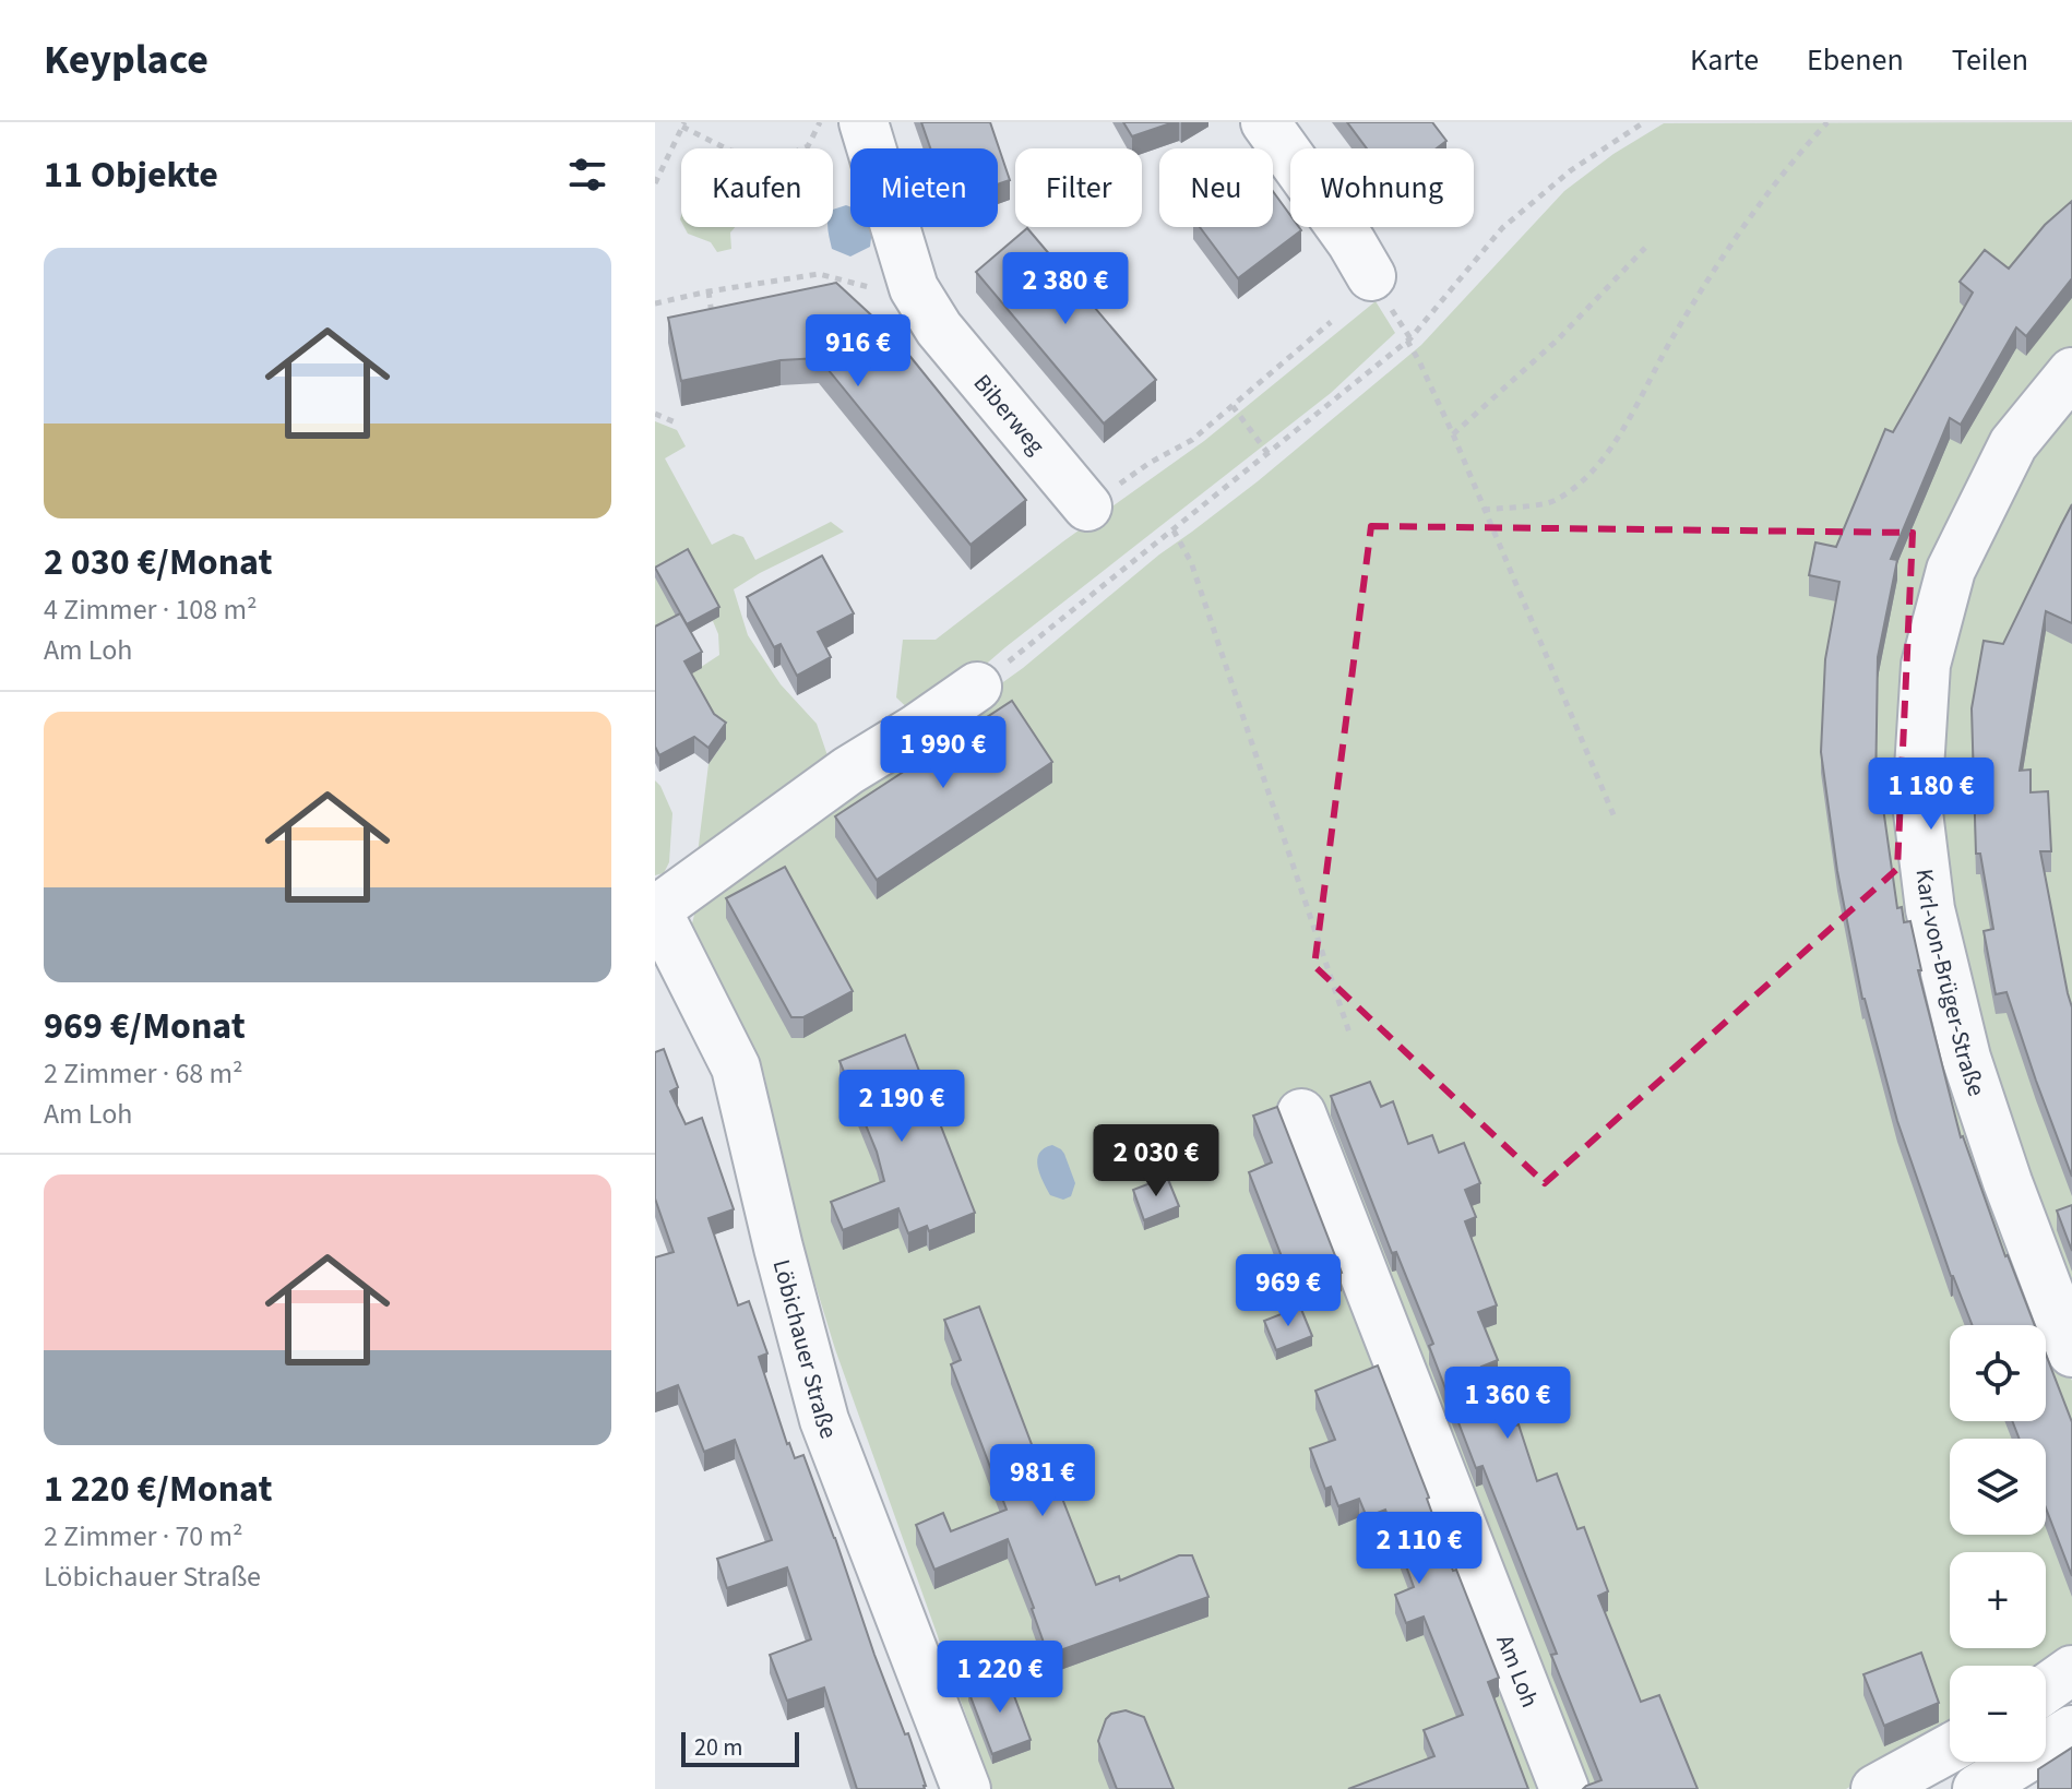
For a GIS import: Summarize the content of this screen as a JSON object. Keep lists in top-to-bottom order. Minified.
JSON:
{"streets":{"street":["Biberweg","Karl-von-Brüger-Straße","Löbichauer Straße","Am Loh"]},"scale_bar":"20 m","page":{"header":"Keyplace","nav":["Karte","Ebenen","Teilen"],"heading":"11 Objekte","chip":["Kaufen","Mieten","Filter","Neu","Wohnung"],"list":[{"name":"2 030 €/Monat","note":"4 Zimmer · 108 m² · Am Loh"},{"name":"969 €/Monat","note":"2 Zimmer · 68 m² · Am Loh"},{"name":"1 220 €/Monat","note":"2 Zimmer · 70 m² · Löbichauer Straße"}],"price":["2 380 €","916 €","1 990 €","1 180 €","2 190 €","2 030 €","969 €","1 360 €","981 €","2 110 €","1 220 €"],"map_buttons":["+","−"],"scale":"20 m"}}
